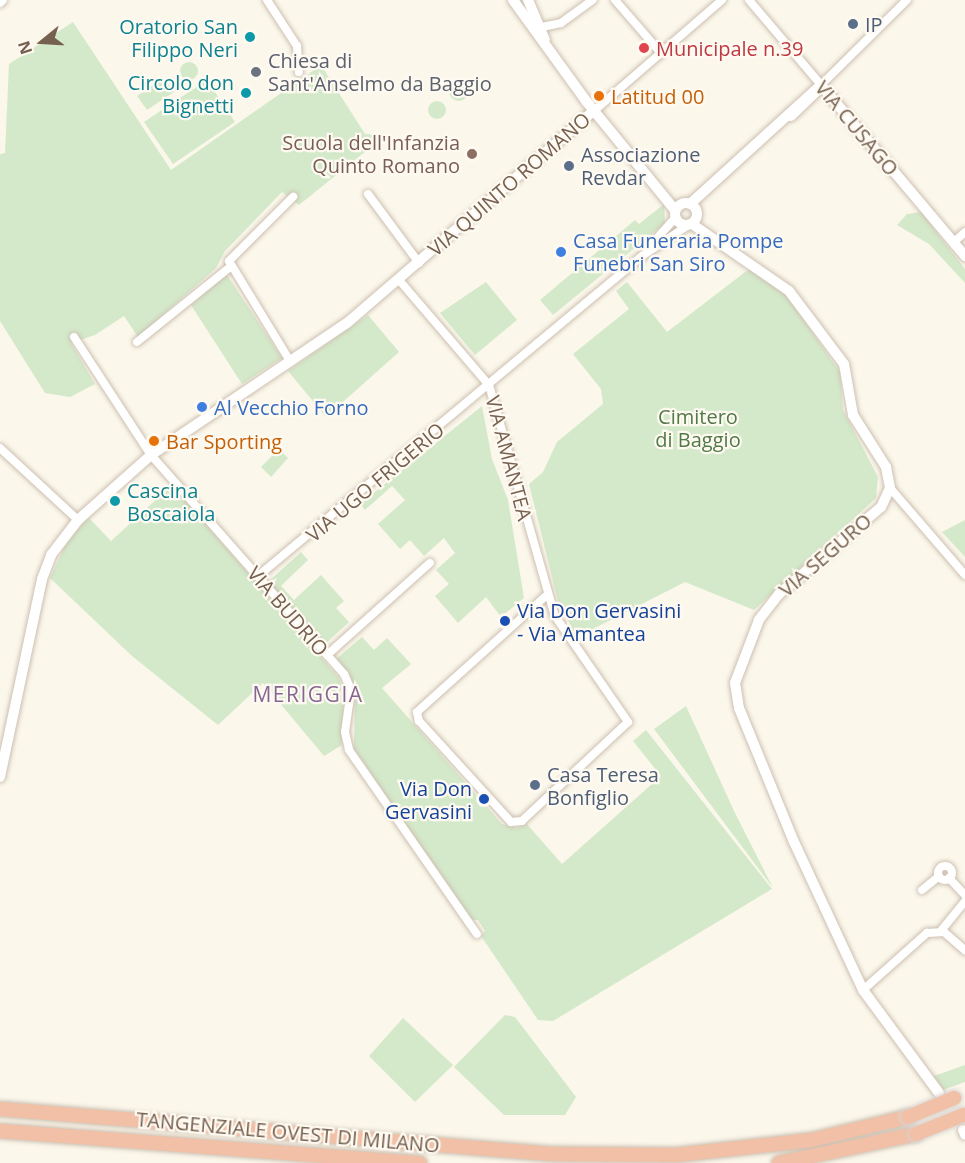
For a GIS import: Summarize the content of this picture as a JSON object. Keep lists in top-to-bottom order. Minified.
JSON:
{"streets":{"highway":["TANGENZIALE OVEST DI MILANO"],"street":["VIA CUSAGO","VIA QUINTO ROMANO","VIA AMANTEA","VIA UGO FRIGERIO","VIA SEGURO","VIA BUDRIO"]},"crossings":[["VIA QUINTO ROMANO","VIA AMANTEA"],["VIA QUINTO ROMANO","VIA BUDRIO"],["VIA AMANTEA","VIA UGO FRIGERIO"],["VIA UGO FRIGERIO","VIA BUDRIO"]],"districts":["MERIGGIA"],"parks":["Cimitero di Baggio"],"places":["IP","Oratorio San Filippo Neri","Municipale n.39","Chiesa di Sant'Anselmo da Baggio","Circolo don Bignetti","Latitud 00","Scuola dell'Infanzia Quinto Romano","Associazione Revdar","Casa Funeraria Pompe Funebri San Siro","Al Vecchio Forno","Bar Sporting","Cascina Boscaiola","Via Don Gervasini - Via Amantea","Casa Teresa Bonfiglio","Via Don Gervasini"],"north":"left"}
